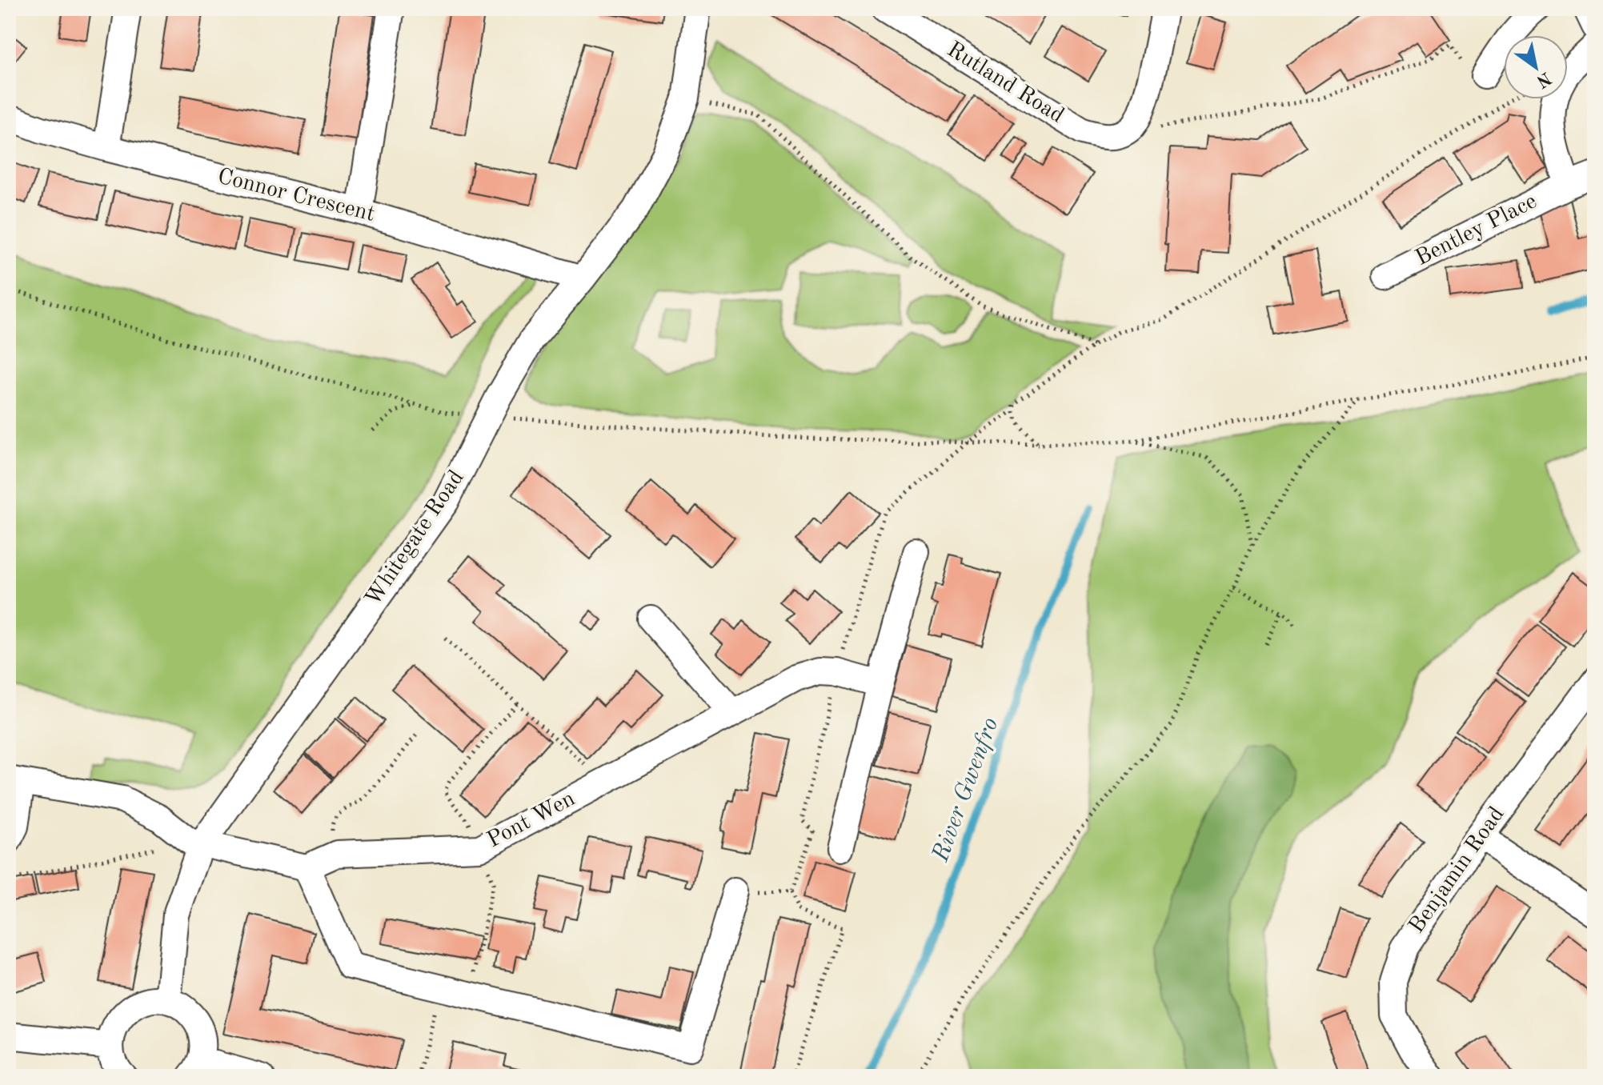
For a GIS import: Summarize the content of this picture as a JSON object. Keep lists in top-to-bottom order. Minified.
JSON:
{"streets":{"street":["Rutland Road","Connor Crescent","Bentley Place","Whitegate Road","Pont Wen","Benjamin Road"]},"crossings":[["Connor Crescent","Whitegate Road"]],"water":["River Gwenfro"],"north":"bottom right"}
